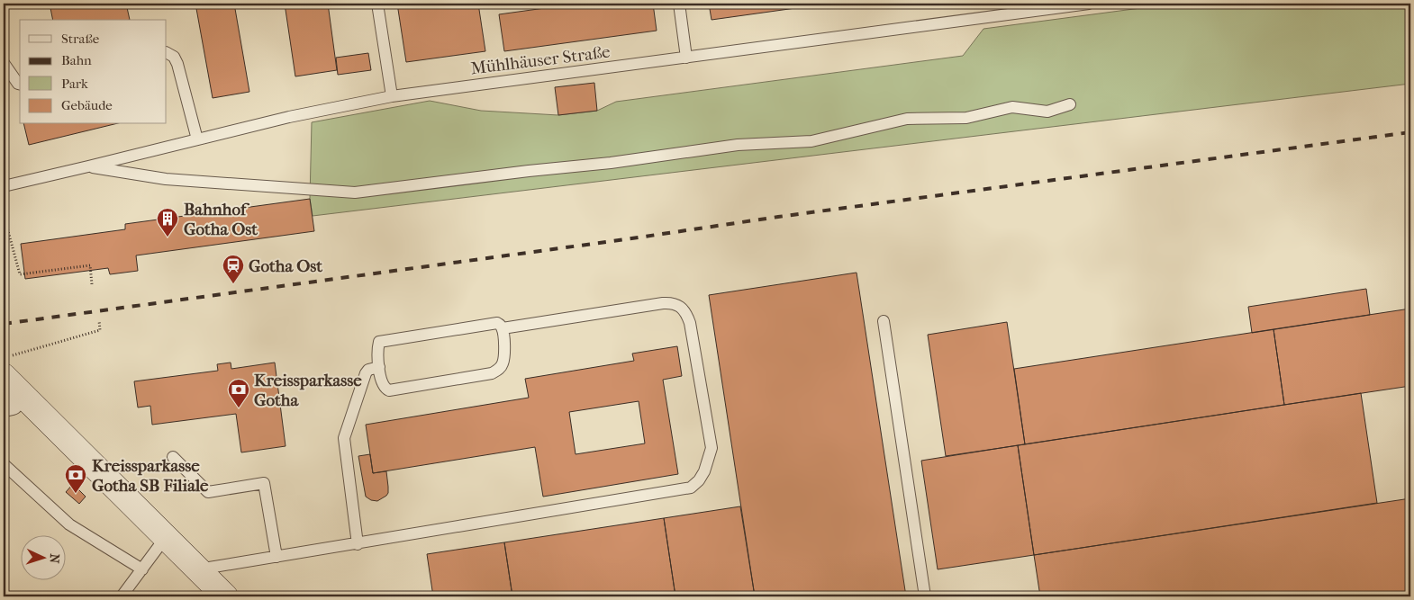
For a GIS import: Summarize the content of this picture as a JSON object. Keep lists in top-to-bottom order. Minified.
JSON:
{"streets":{"lane":["Mühlhäuser Straße"]},"places":{"building":["Bahnhof Gotha Ost"],"station":["Gotha Ost"],"bank":["Kreissparkasse Gotha","Kreissparkasse Gotha SB Filiale"]},"legend":["Straße","Bahn","Park","Gebäude"],"north":"right"}
